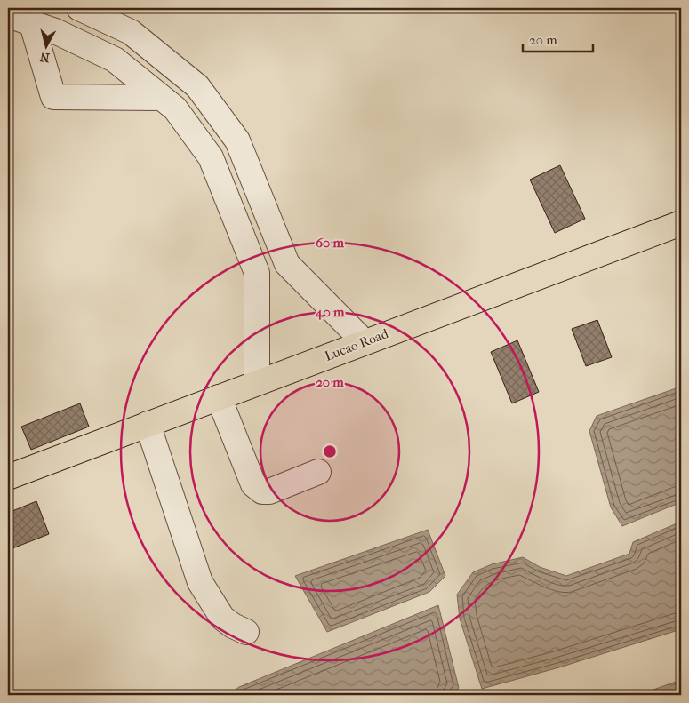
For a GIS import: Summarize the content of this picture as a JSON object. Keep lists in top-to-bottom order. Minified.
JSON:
{"streets":{"highway":["Lucao Road"]},"scale_bar":"20 m","north":"bottom","rings":["60 m","40 m","20 m"]}
